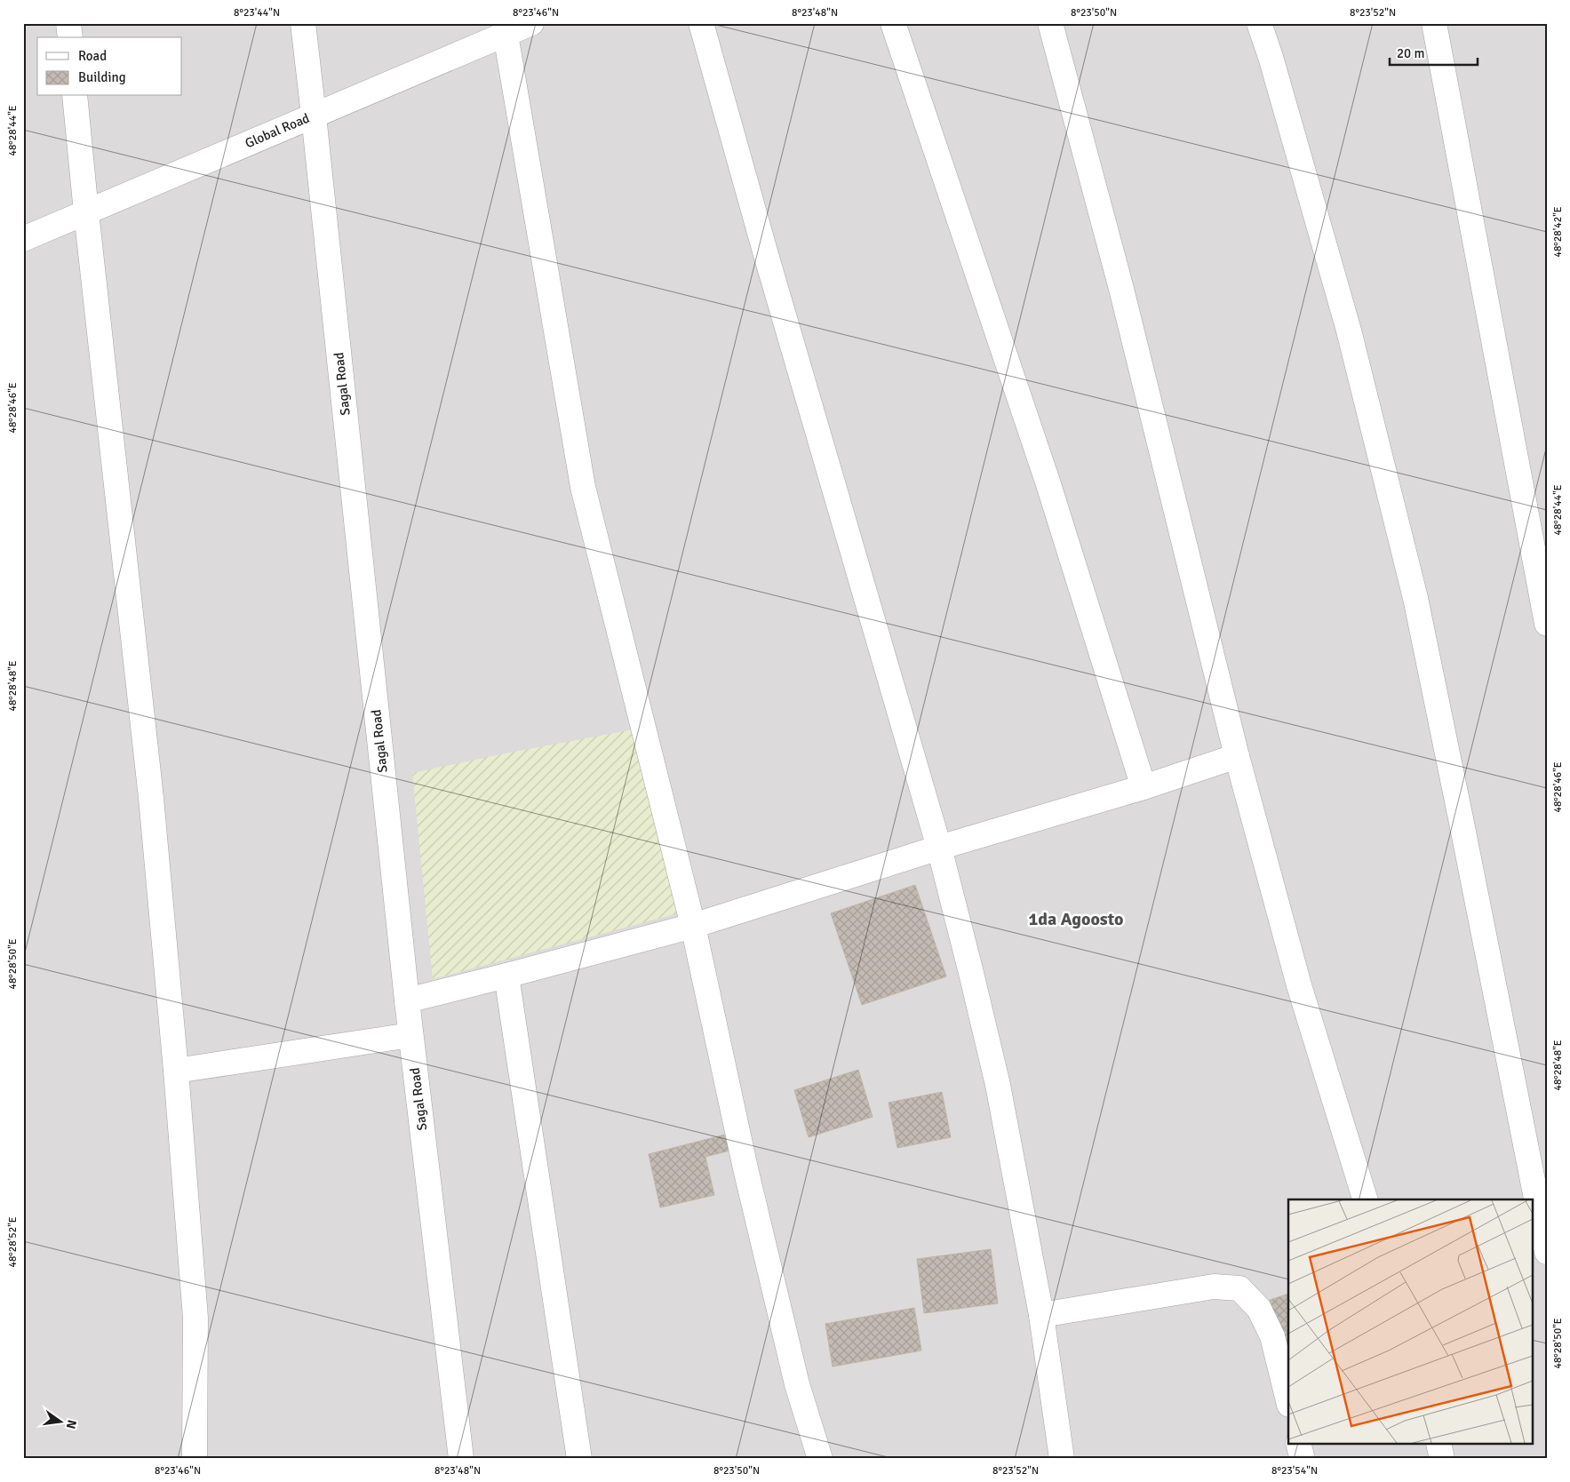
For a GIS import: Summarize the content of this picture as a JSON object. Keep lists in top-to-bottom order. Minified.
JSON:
{"streets":{"street":["Global Road","Sagal Road"]},"crossings":[["Global Road","Sagal Road"]],"districts":["1da Agoosto"],"legend":["Road","Building"],"scale_bar":"20 m","north":"right","coordinates":["8°23'44\"N","8°23'46\"N","8°23'48\"N","8°23'50\"N","8°23'52\"N","48°28'44\"E","48°28'42\"E","48°28'46\"E","48°28'48\"E","48°28'50\"E","48°28'52\"E","8°23'54\"N"]}
